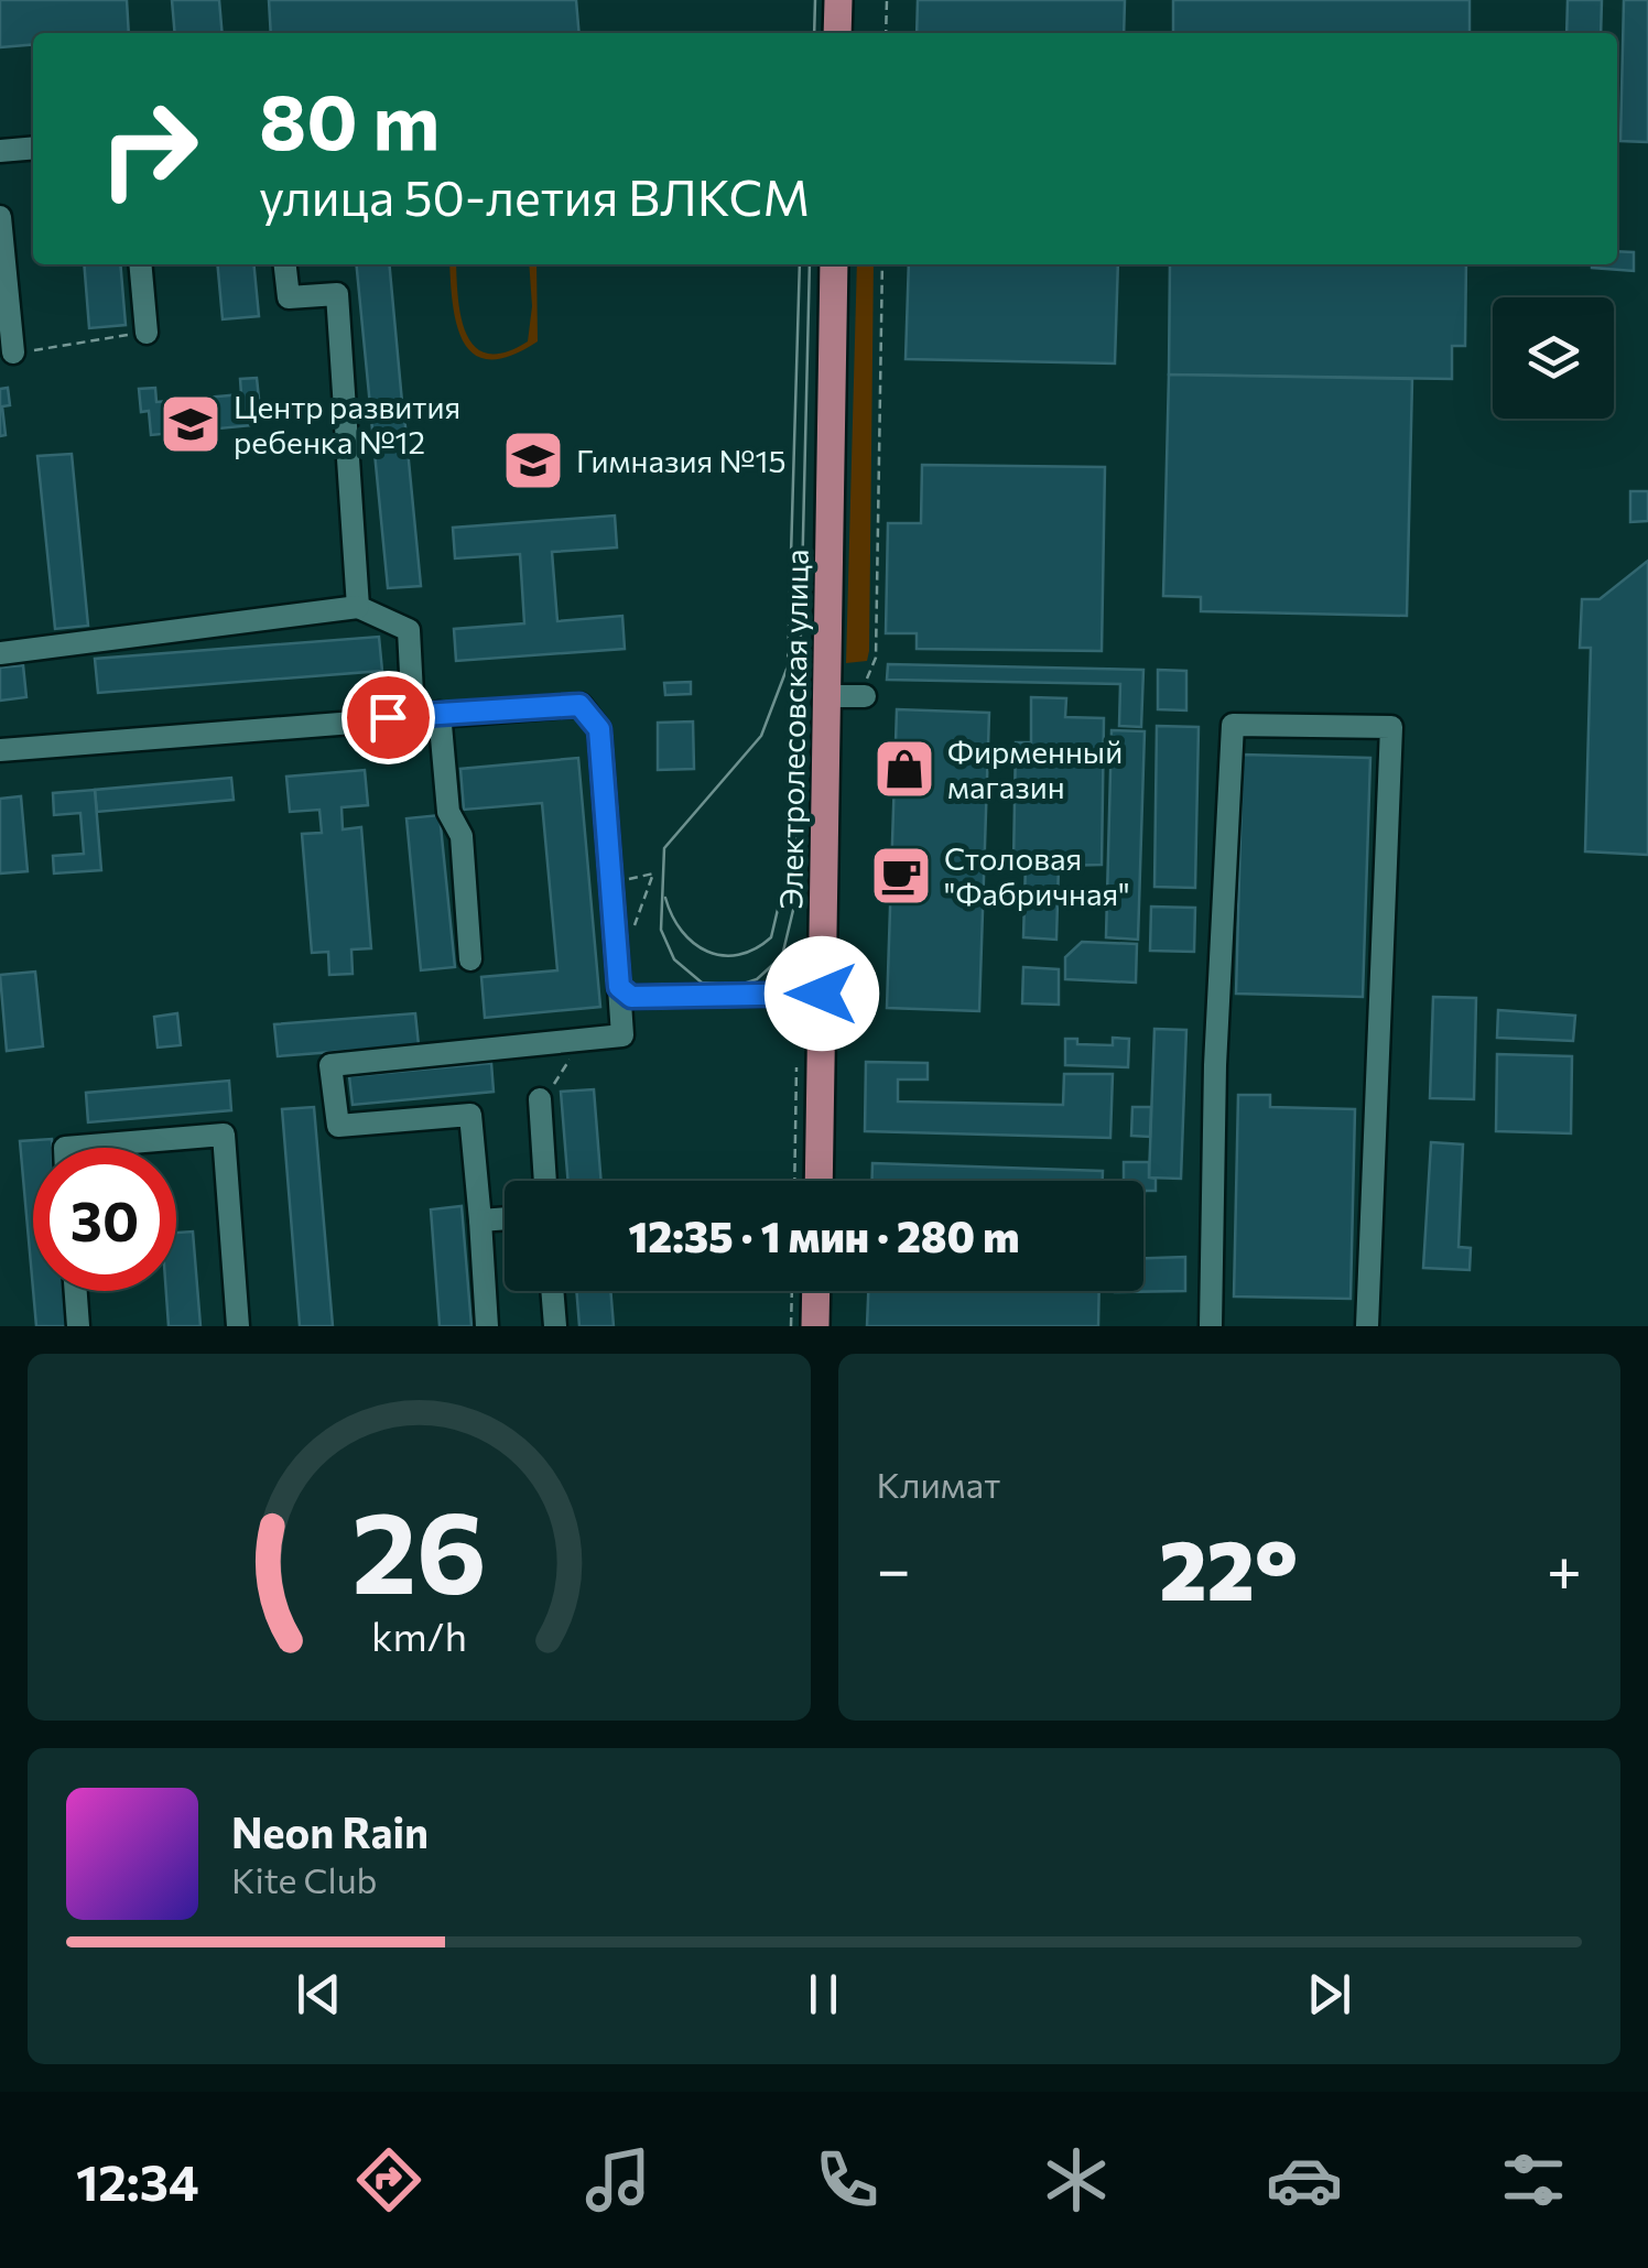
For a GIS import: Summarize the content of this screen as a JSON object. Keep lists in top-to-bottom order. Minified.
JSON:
{"streets":{"main road":["Электролесовская улица"]},"places":{"school or university":["Центр развития ребенка №12","Гимназия №15"],"shop":["Фирменный магазин"],"cafe":["Столовая \"Фабричная\""]},"page":{"turn":["80 m","улица 50-летия ВЛКСМ"],"limit":"30","trip":"12:35 · 1 мин · 280 m","tile":"Климат","heat":["−","22°","+"],"song":["Neon Rain","Kite Club"],"tabs":"12:34","gauge":["26","km/h"]}}
